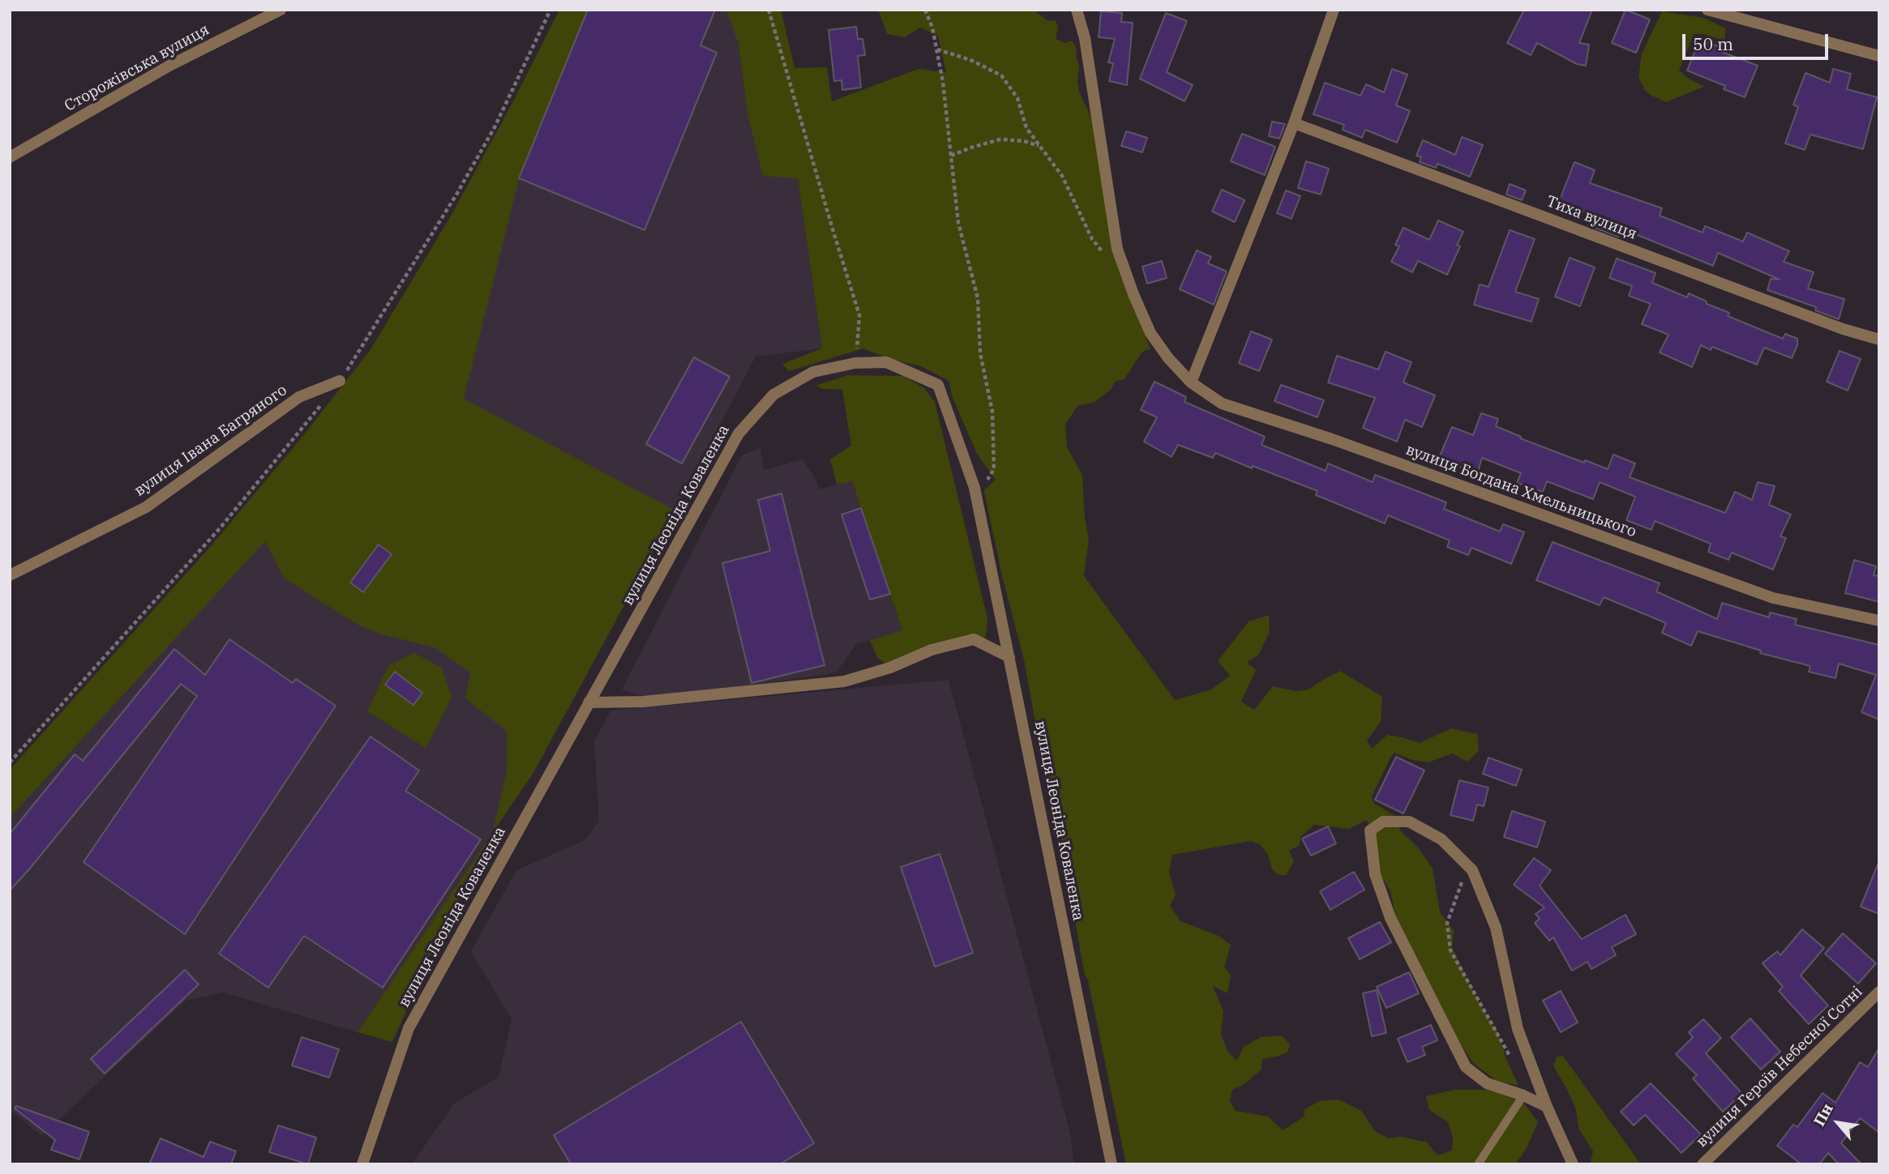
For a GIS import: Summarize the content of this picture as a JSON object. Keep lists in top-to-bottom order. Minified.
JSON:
{"streets":{"street":["Сторожівська вулиця","Тиха вулиця","вулиця Івана Багряного","вулиця Богдана Хмельницького","вулиця Леоніда Коваленка","вулиця Героїв Небесної Сотні"]},"scale_bar":"50 m","north":"top left"}
